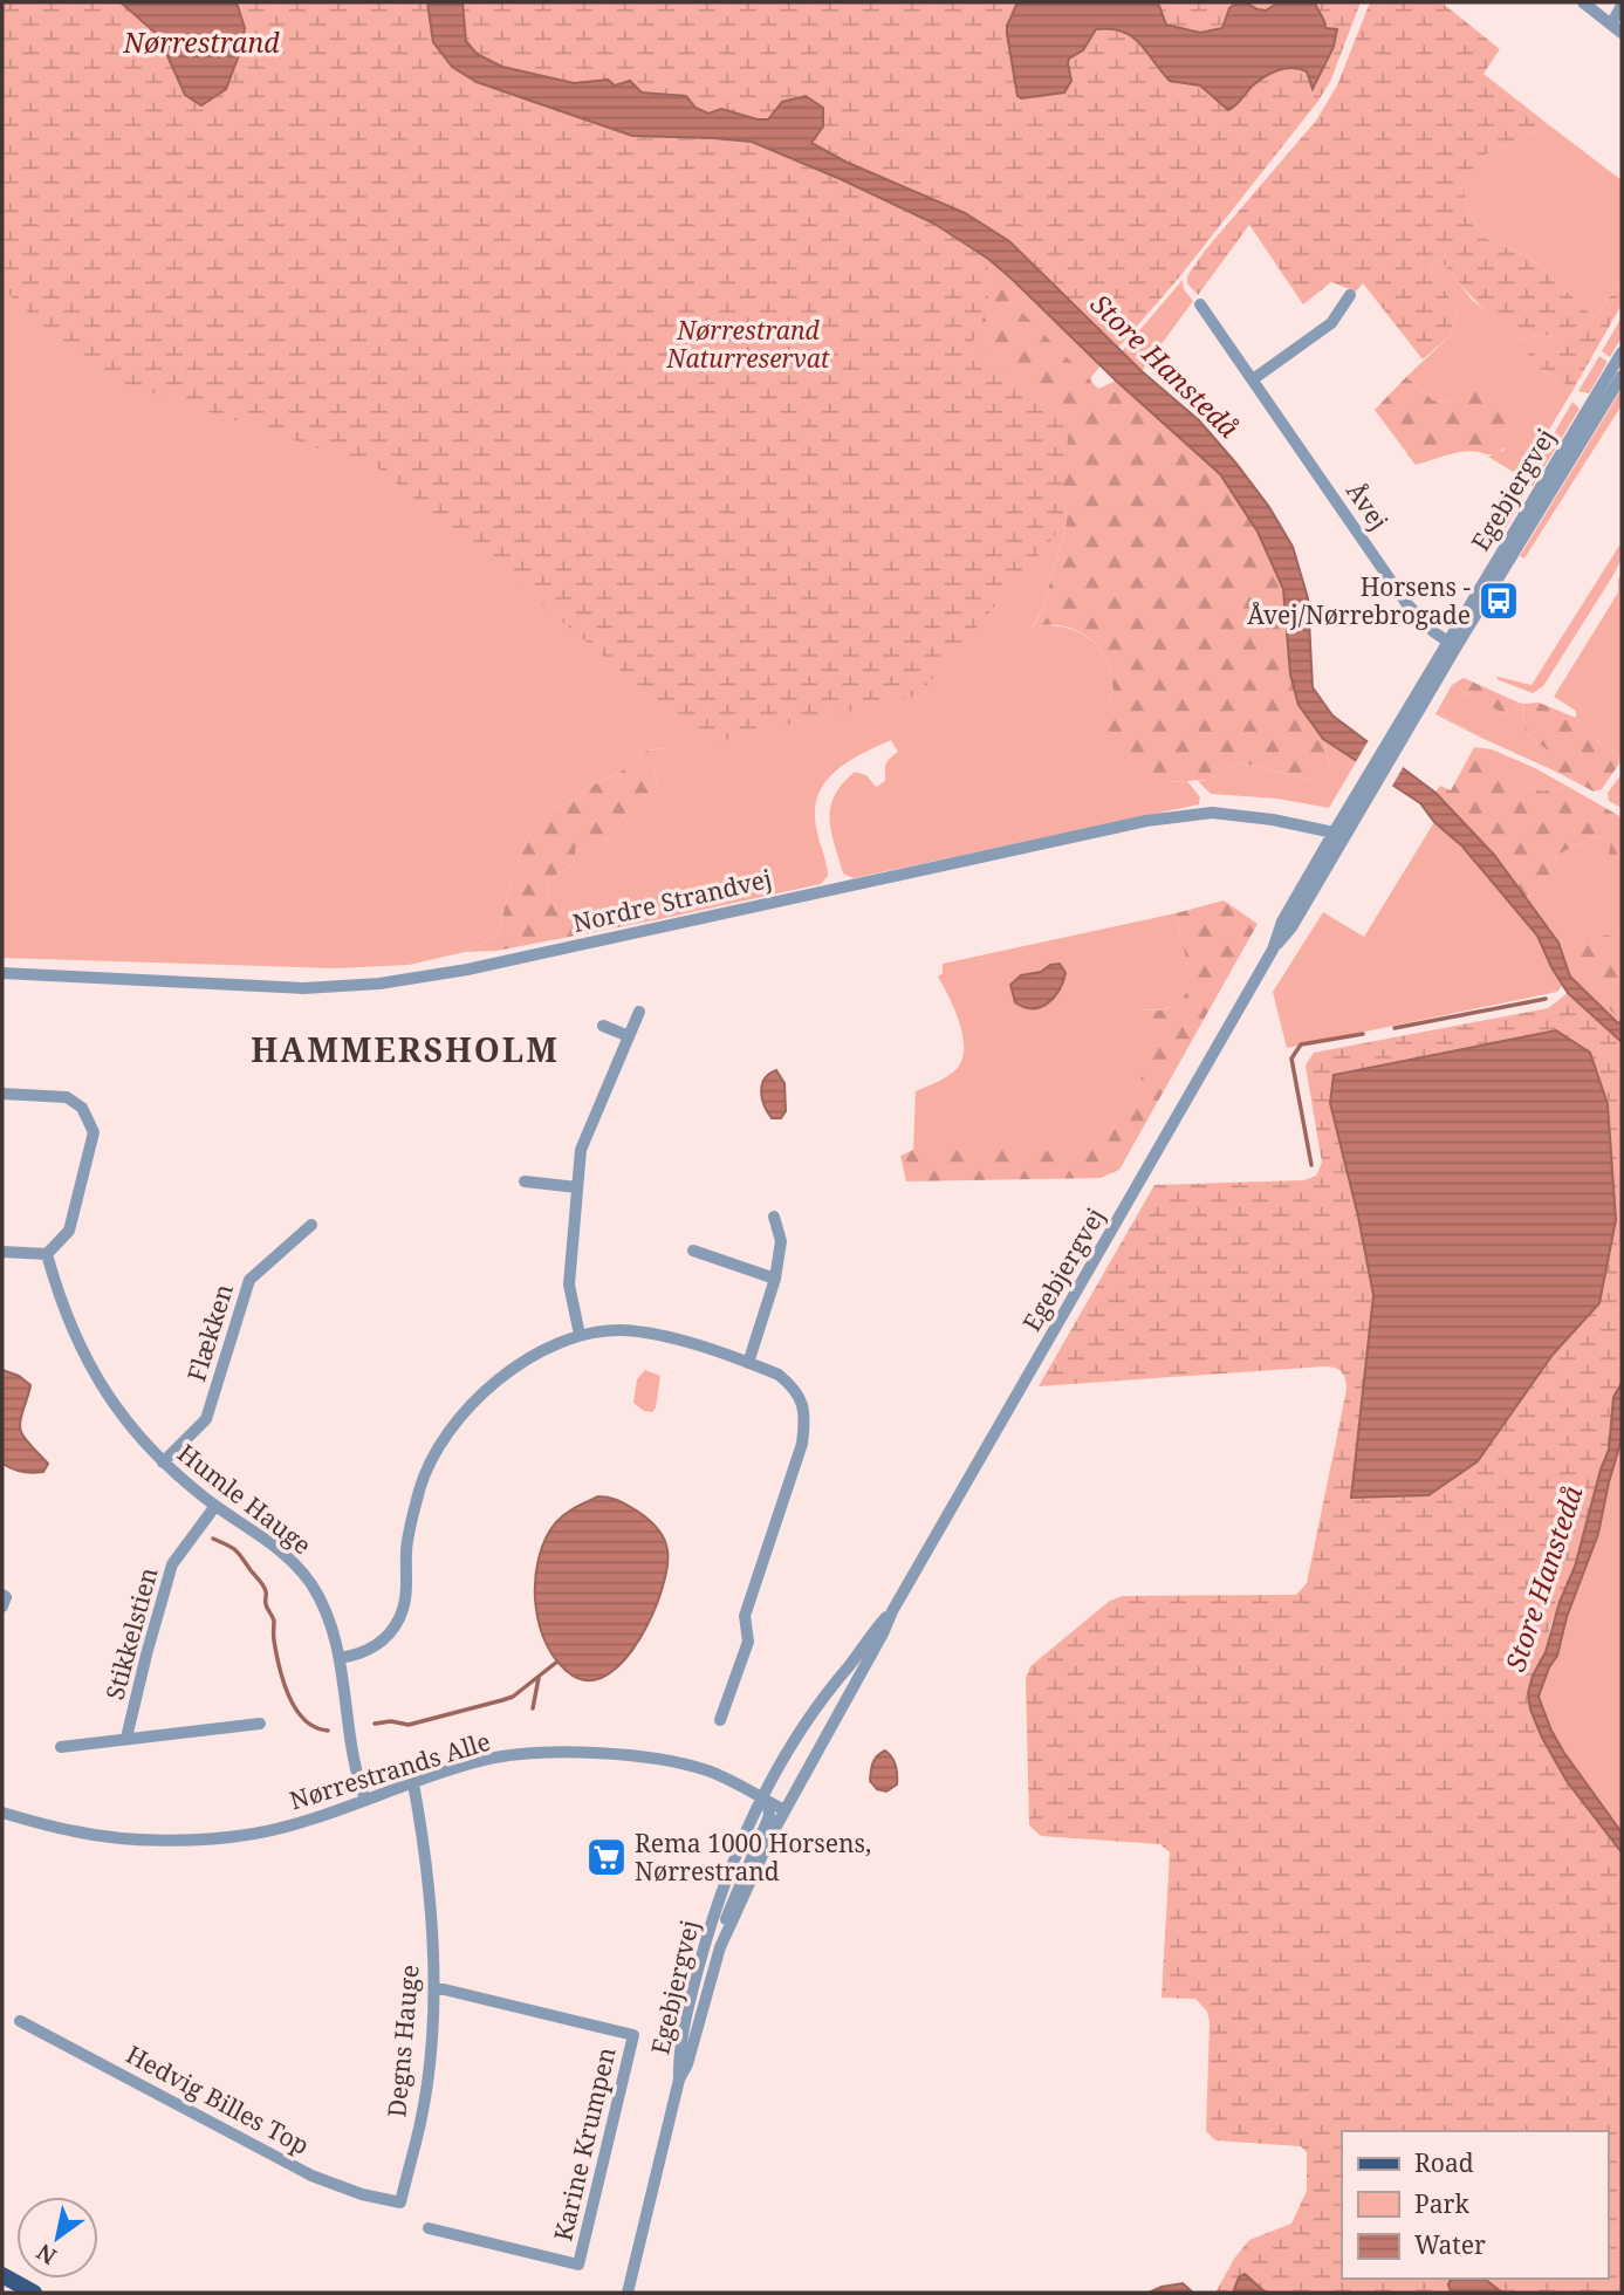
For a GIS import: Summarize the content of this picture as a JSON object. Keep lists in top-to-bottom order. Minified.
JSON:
{"streets":{"street":["Egebjergvej","Åvej","Nordre Strandvej","Flækken","Humle Hauge","Stikkelstien","Nørrestrands Alle","Degns Hauge","Hedvig Billes Top","Karine Krumpen"]},"crossings":[["Egebjergvej","Åvej"],["Egebjergvej","Nordre Strandvej"],["Egebjergvej","Nørrestrands Alle"],["Flækken","Humle Hauge"],["Humle Hauge","Stikkelstien"],["Humle Hauge","Nørrestrands Alle"],["Nørrestrands Alle","Degns Hauge"],["Degns Hauge","Hedvig Billes Top"],["Degns Hauge","Karine Krumpen"]],"districts":["HAMMERSHOLM"],"water":["Nørrestrand","Store Hanstedå"],"parks":["Nørrestrand Naturreservat"],"places":{"bus stop":["Horsens - Åvej/Nørrebrogade"],"supermarket":["Rema 1000 Horsens, Nørrestrand"]},"legend":["Road","Park","Water"],"north":"bottom left"}
